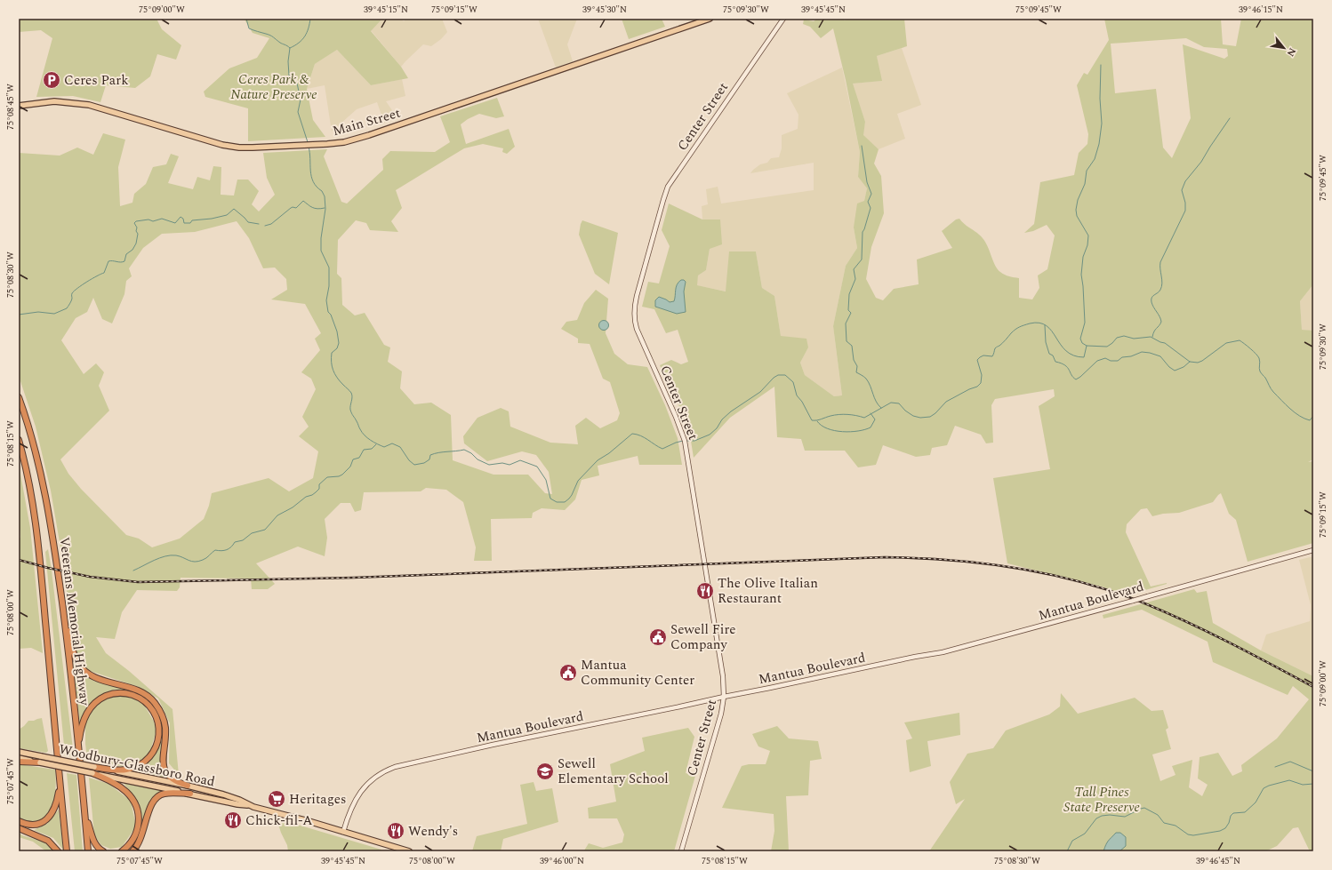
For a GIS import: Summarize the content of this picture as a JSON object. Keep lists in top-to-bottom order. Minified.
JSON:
{"streets":{"highway":["Veterans Memorial Highway"],"main road":["Center Street","Main Street","Mantua Boulevard","Woodbury-Glassboro Road"]},"crossings":[["Center Street","Mantua Boulevard"],["Mantua Boulevard","Woodbury-Glassboro Road"]],"parks":["Ceres Park & Nature Preserve","Tall Pines State Preserve"],"places":{"parking":["Ceres Park"],"restaurant":["The Olive Italian Restaurant","Chick-fil-A","Wendy's"],"public building":["Sewell Fire Company","Mantua Community Center"],"school or university":["Sewell Elementary School"],"supermarket":["Heritages"]},"north":"bottom right","coordinates":["75°09'00\"W","39°45'15\"N","75°09'15\"W","39°45'30\"N","75°09'30\"W","39°45'45\"N","75°09'45\"W","39°46'15\"N","75°08'45\"W","75°08'30\"W","75°08'15\"W","75°08'00\"W","75°07'45\"W","39°46'00\"N","39°46'45\"N"]}
